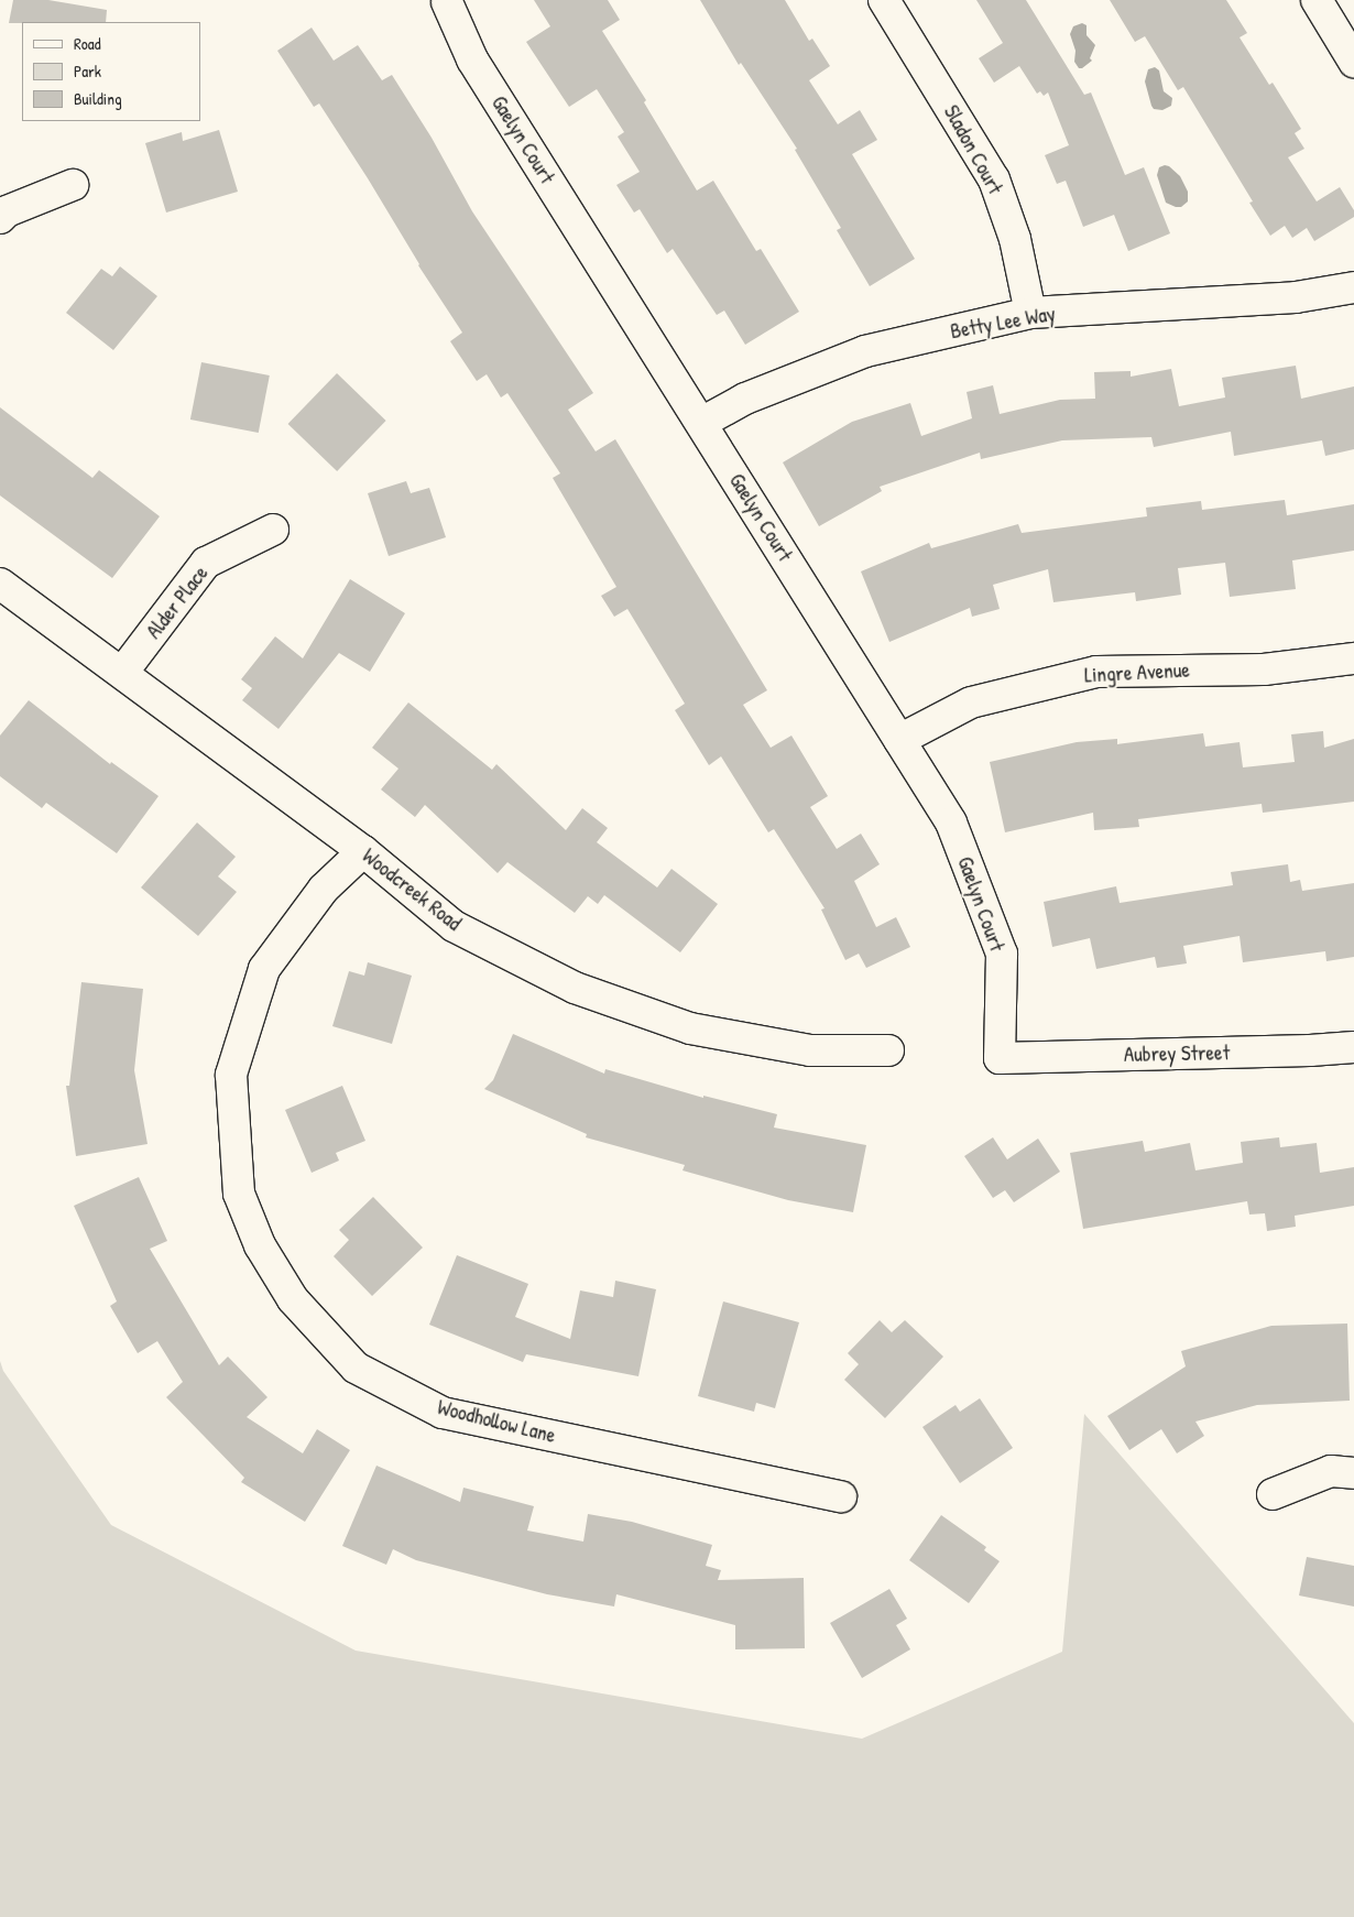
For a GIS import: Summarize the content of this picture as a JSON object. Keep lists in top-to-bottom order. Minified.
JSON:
{"streets":{"street":["Gaelyn Court","Sladon Court","Betty Lee Way","Alder Place","Lingre Avenue","Woodcreek Road","Aubrey Street","Woodhollow Lane"]},"crossings":[["Gaelyn Court","Betty Lee Way"],["Gaelyn Court","Lingre Avenue"],["Gaelyn Court","Aubrey Street"],["Sladon Court","Betty Lee Way"],["Alder Place","Woodcreek Road"],["Woodcreek Road","Woodhollow Lane"]],"legend":["Road","Park","Building"]}
